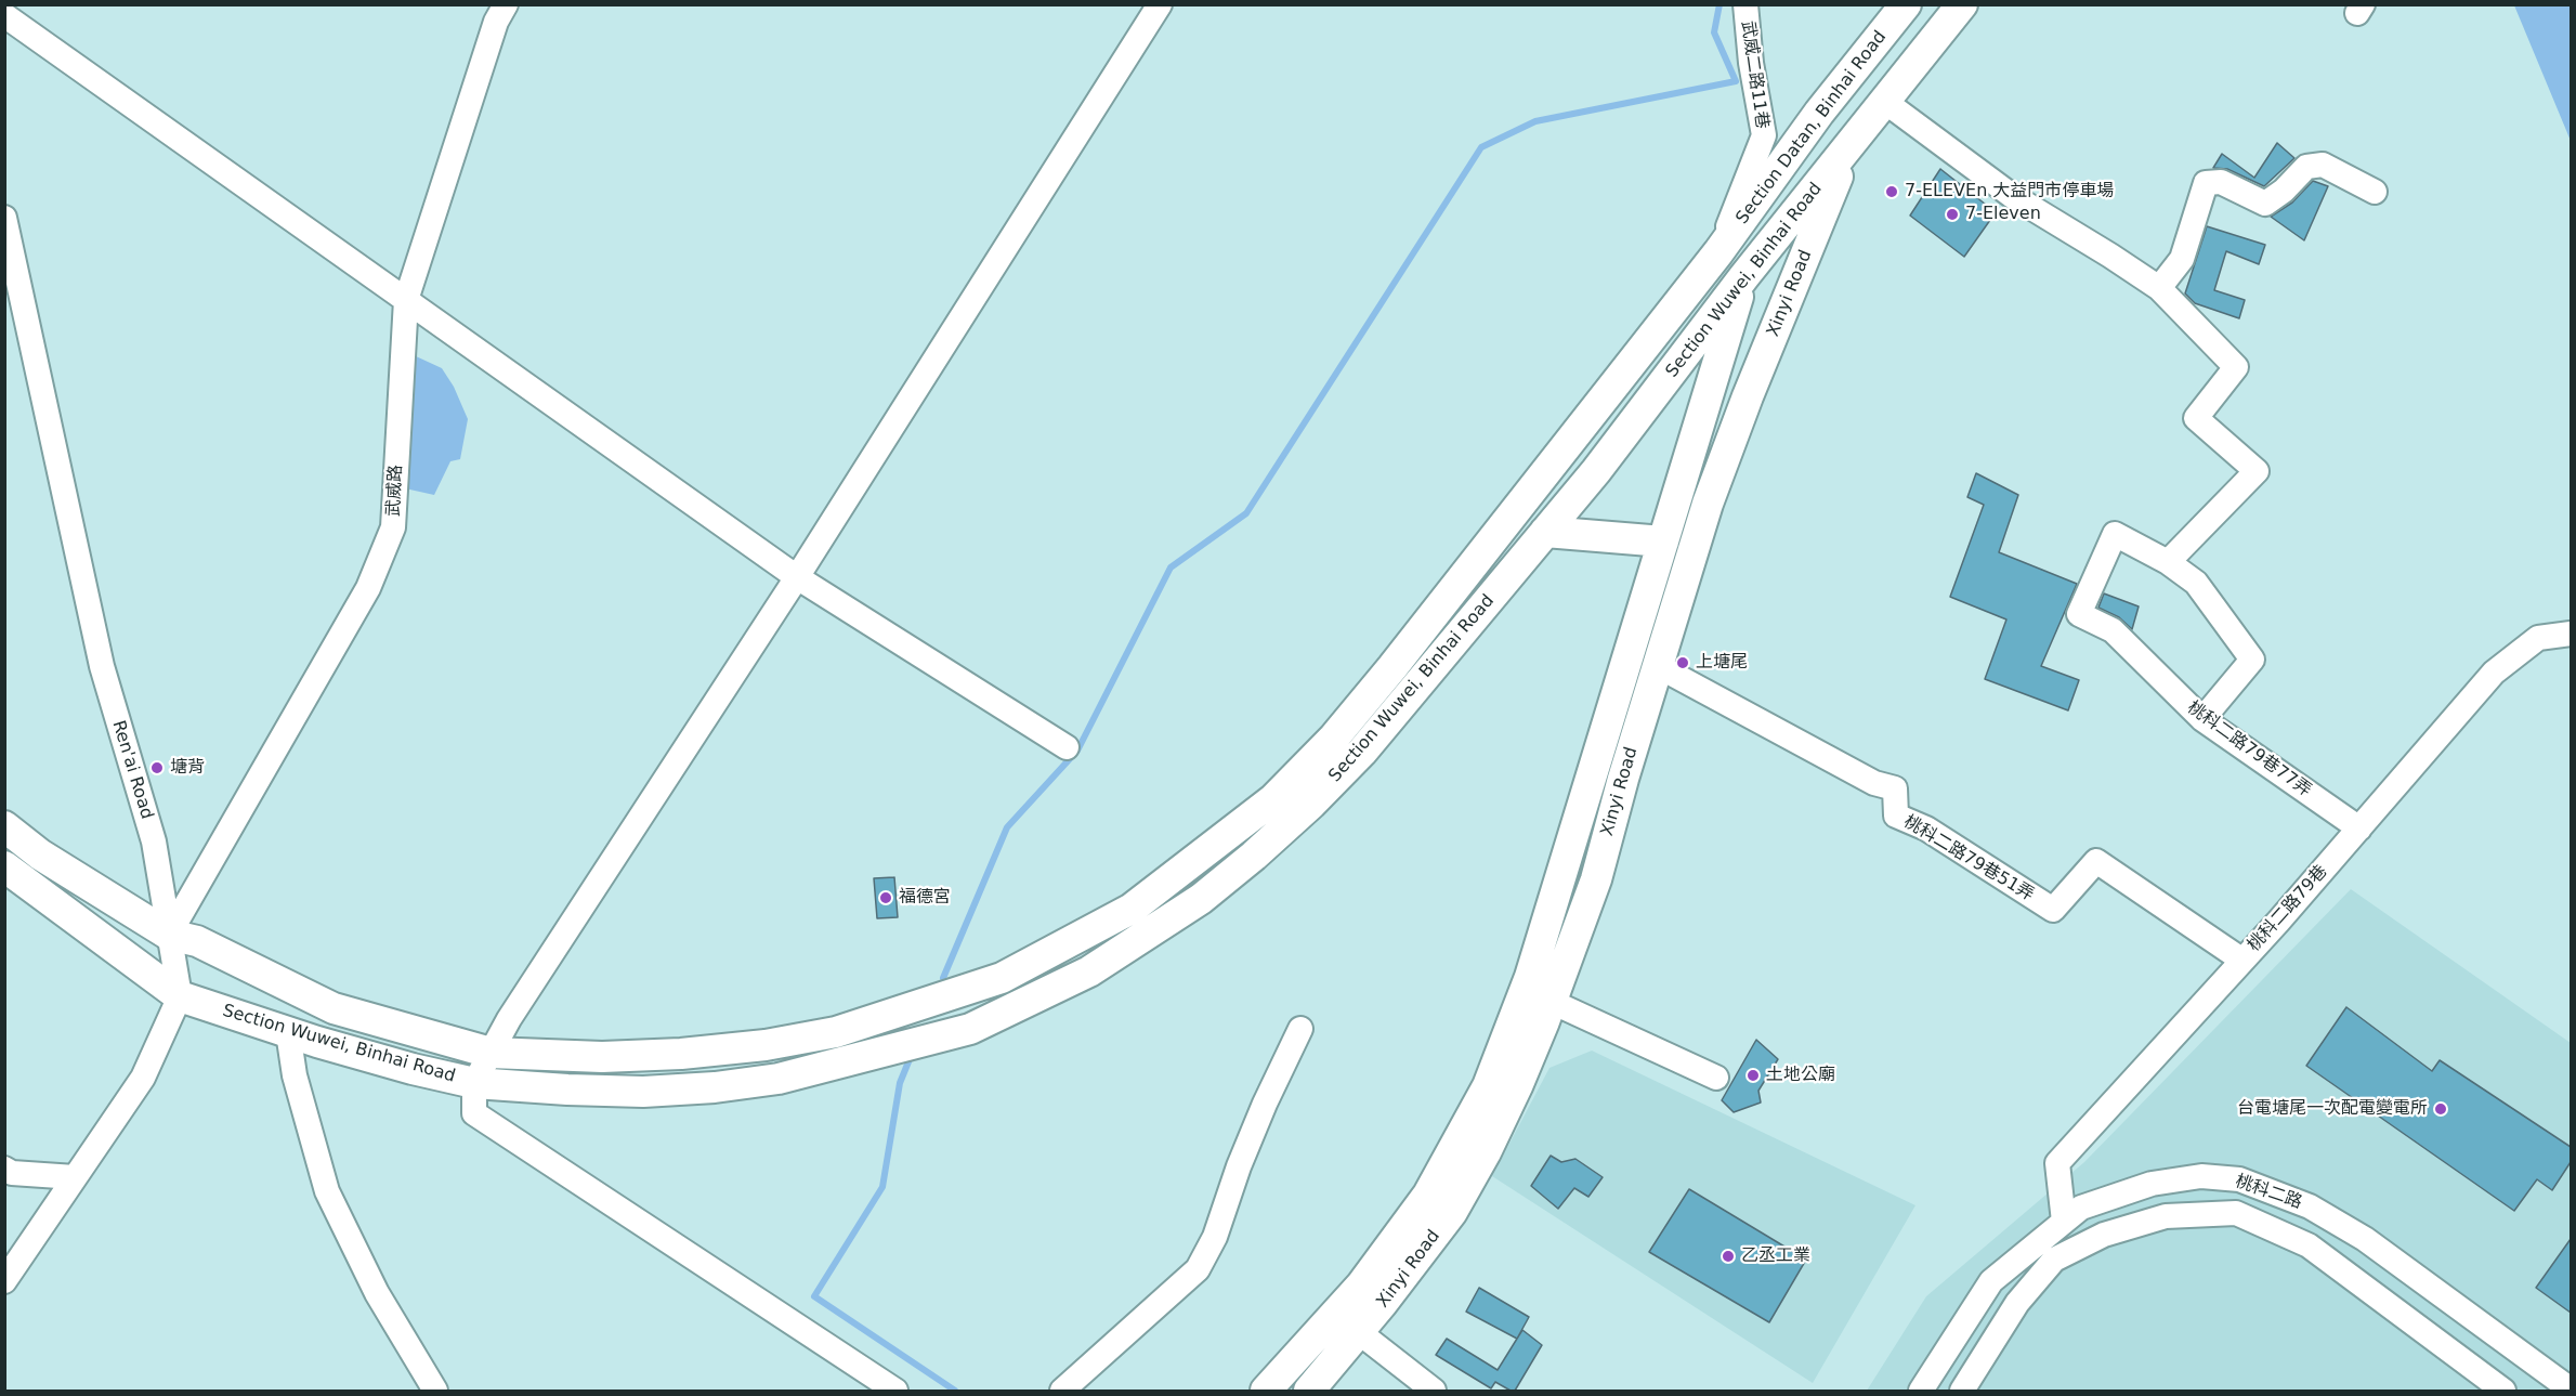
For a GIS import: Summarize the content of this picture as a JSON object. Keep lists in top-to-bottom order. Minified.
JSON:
{"streets":{"main road":["Section Datan, Binhai Road","Section Wuwei, Binhai Road","Xinyi Road"],"street":["武威二路11巷","武威路","桃科二路79巷77弄","Ren'ai Road","桃科二路79巷51弄","桃科二路79巷","桃科二路"]},"crossings":[["武威二路11巷","Section Datan, Binhai Road"],["武威二路11巷","Section Wuwei, Binhai Road"],["Section Datan, Binhai Road","Section Wuwei, Binhai Road"],["Section Wuwei, Binhai Road","Xinyi Road"],["Section Wuwei, Binhai Road","武威路"],["Section Wuwei, Binhai Road","Ren'ai Road"],["Xinyi Road","桃科二路79巷51弄"],["武威路","Ren'ai Road"],["桃科二路79巷77弄","桃科二路79巷"],["桃科二路79巷51弄","桃科二路79巷"],["桃科二路79巷","桃科二路"]],"places":["7-ELEVEn 大益門市停車場","7-Eleven","上塘尾","塘背","福德宮","土地公廟","台電塘尾一次配電變電所","乙丞工業"]}
